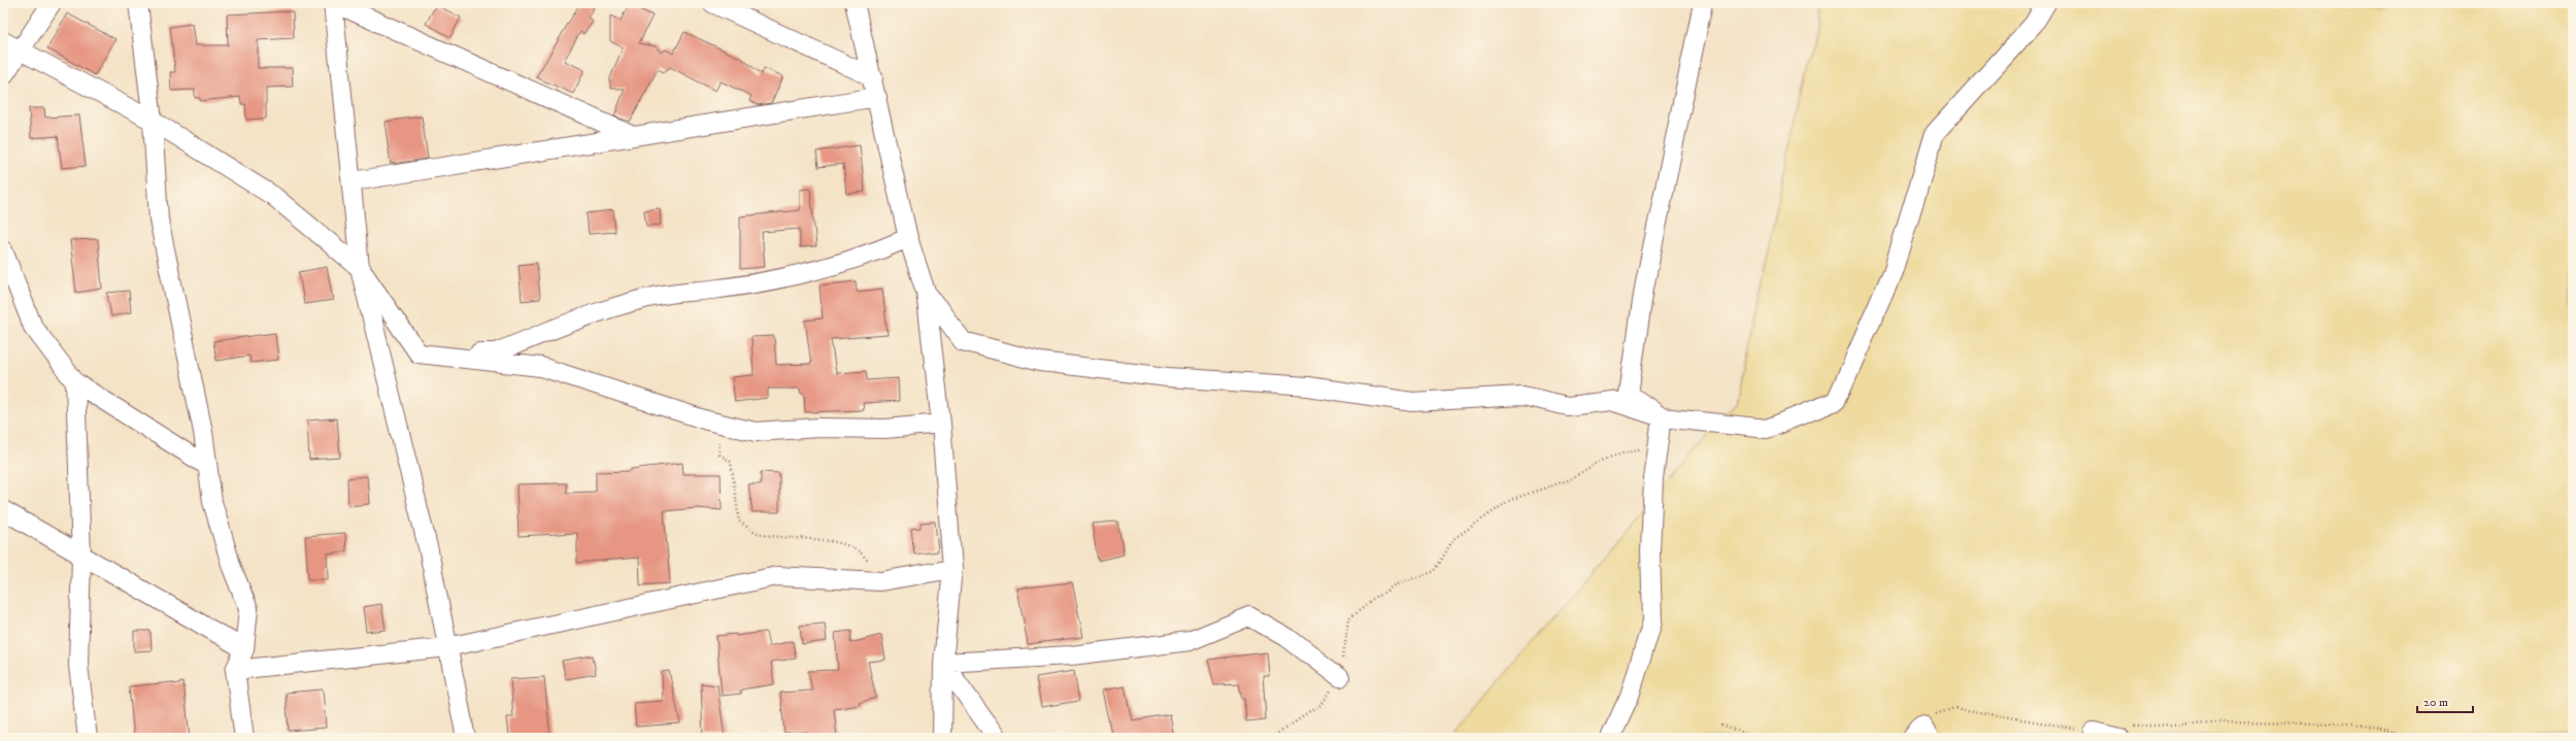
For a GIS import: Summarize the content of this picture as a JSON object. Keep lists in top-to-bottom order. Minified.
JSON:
{"scale_bar":"20 m"}
